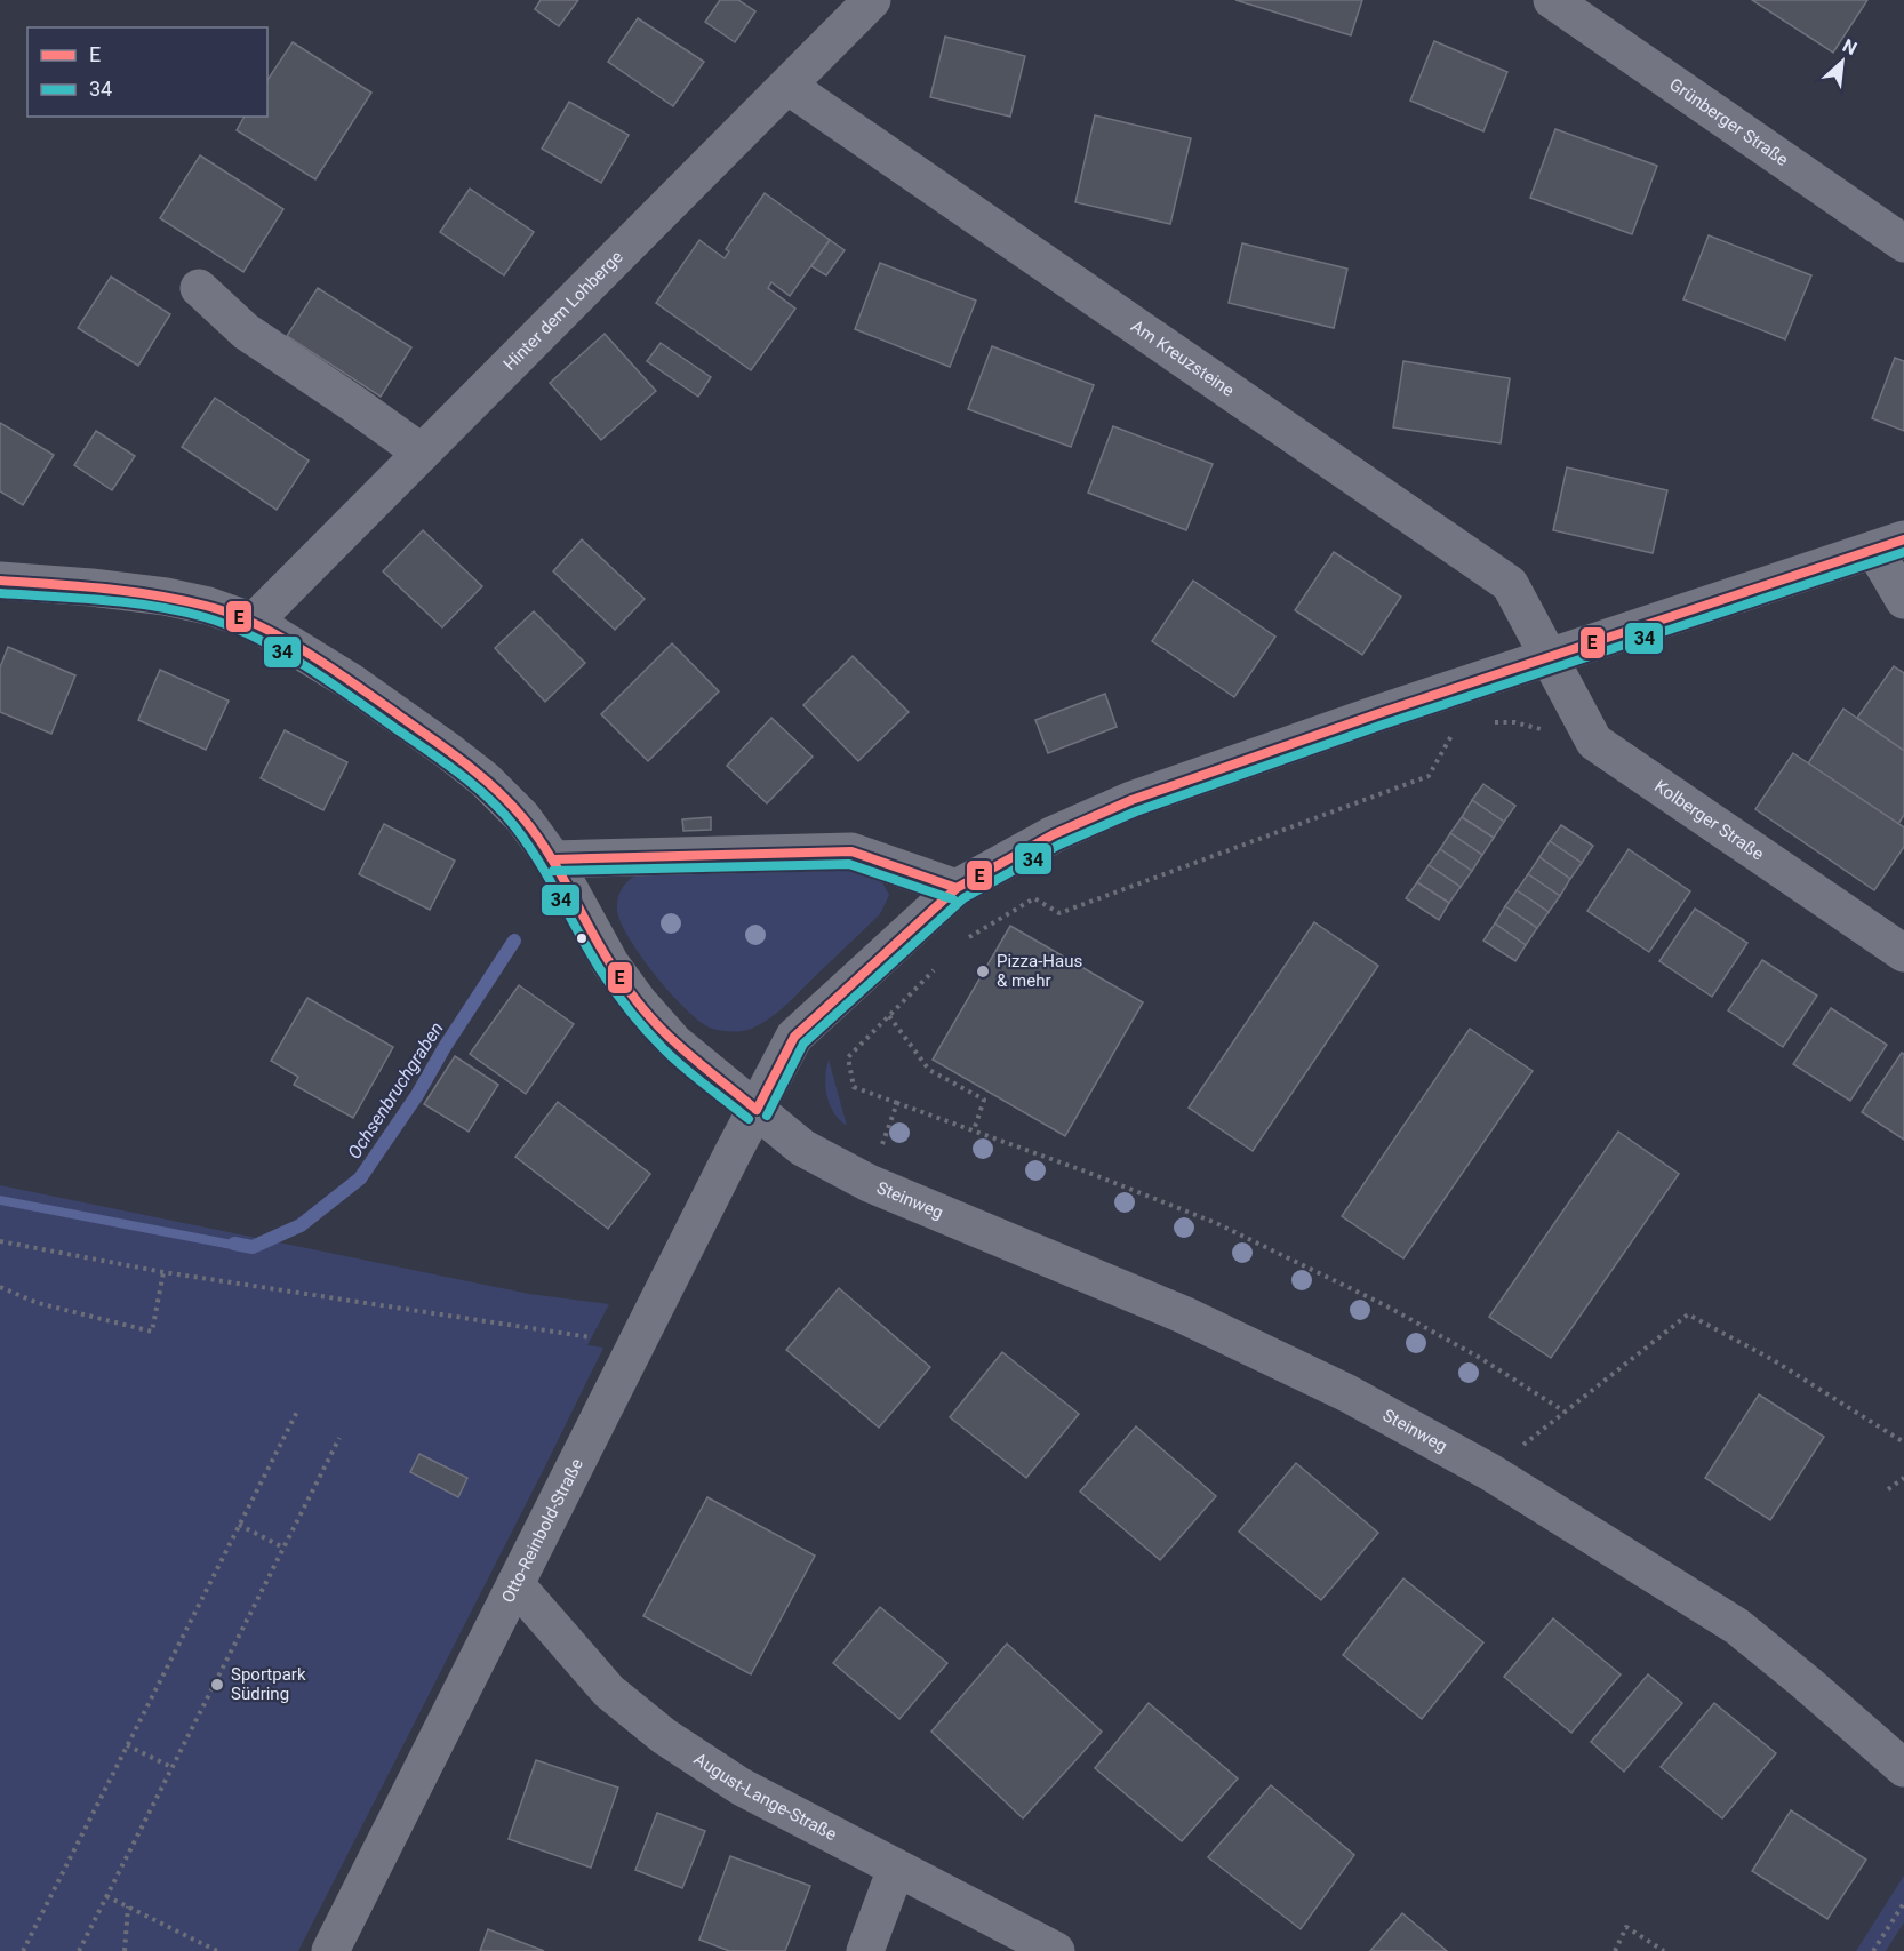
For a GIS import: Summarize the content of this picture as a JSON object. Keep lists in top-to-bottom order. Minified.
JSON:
{"streets":{"street":["Grünberger Straße","Hinter dem Lohberge","Am Kreuzsteine","Kolberger Straße","Steinweg","Otto-Reinbold-Straße","August-Lange-Straße"]},"crossings":[["Hinter dem Lohberge","Am Kreuzsteine"],["Hinter dem Lohberge","Steinweg"],["Am Kreuzsteine","Kolberger Straße"],["Am Kreuzsteine","Otto-Reinbold-Straße"],["Kolberger Straße","Otto-Reinbold-Straße"],["Steinweg","Otto-Reinbold-Straße"],["Otto-Reinbold-Straße","August-Lange-Straße"]],"water":["Ochsenbruchgraben"],"places":["Pizza-Haus & mehr","Sportpark Südring"],"lines":["transit line E","transit line 34"],"legend":["E","34"],"north":"top right"}
